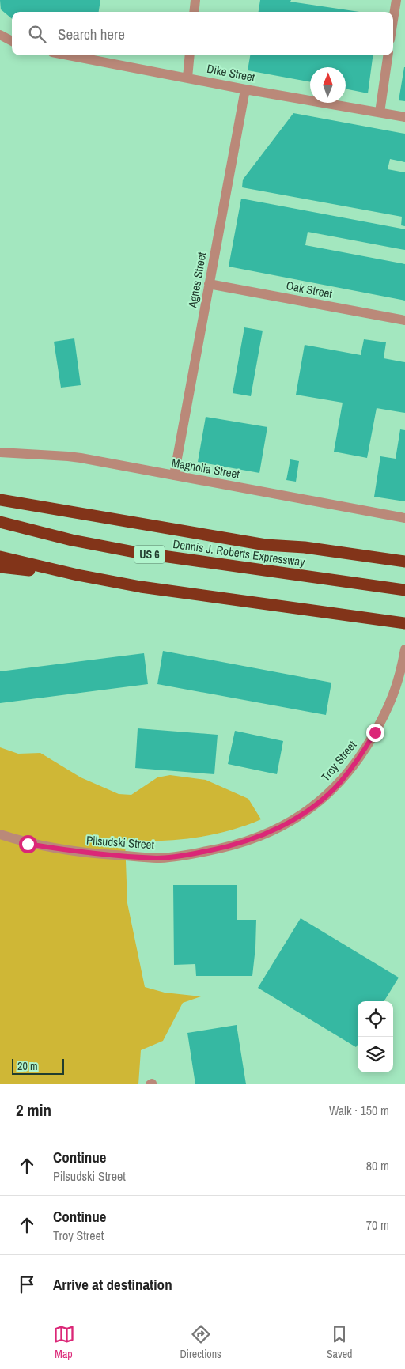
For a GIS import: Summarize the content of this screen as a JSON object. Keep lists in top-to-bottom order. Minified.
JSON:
{"streets":{"highway":["Dennis J. Roberts Expressway","US 6"],"street":["Dike Street","Agnes Street","Oak Street","Magnolia Street","Troy Street","Pilsudski Street"]},"crossings":[["Dike Street","Agnes Street"],["Agnes Street","Oak Street"],["Agnes Street","Magnolia Street"],["Troy Street","Pilsudski Street"]],"scale_bar":"20 m","north":"top","page":{"search":"Search here","scale":"20 m","heading":["2 min","Walk · 150 m"],"list":[["Continue","Pilsudski Street","80 m"],["Continue","Troy Street","70 m"],"Arrive at destination"],"nav":["Map","Directions","Saved"]}}
